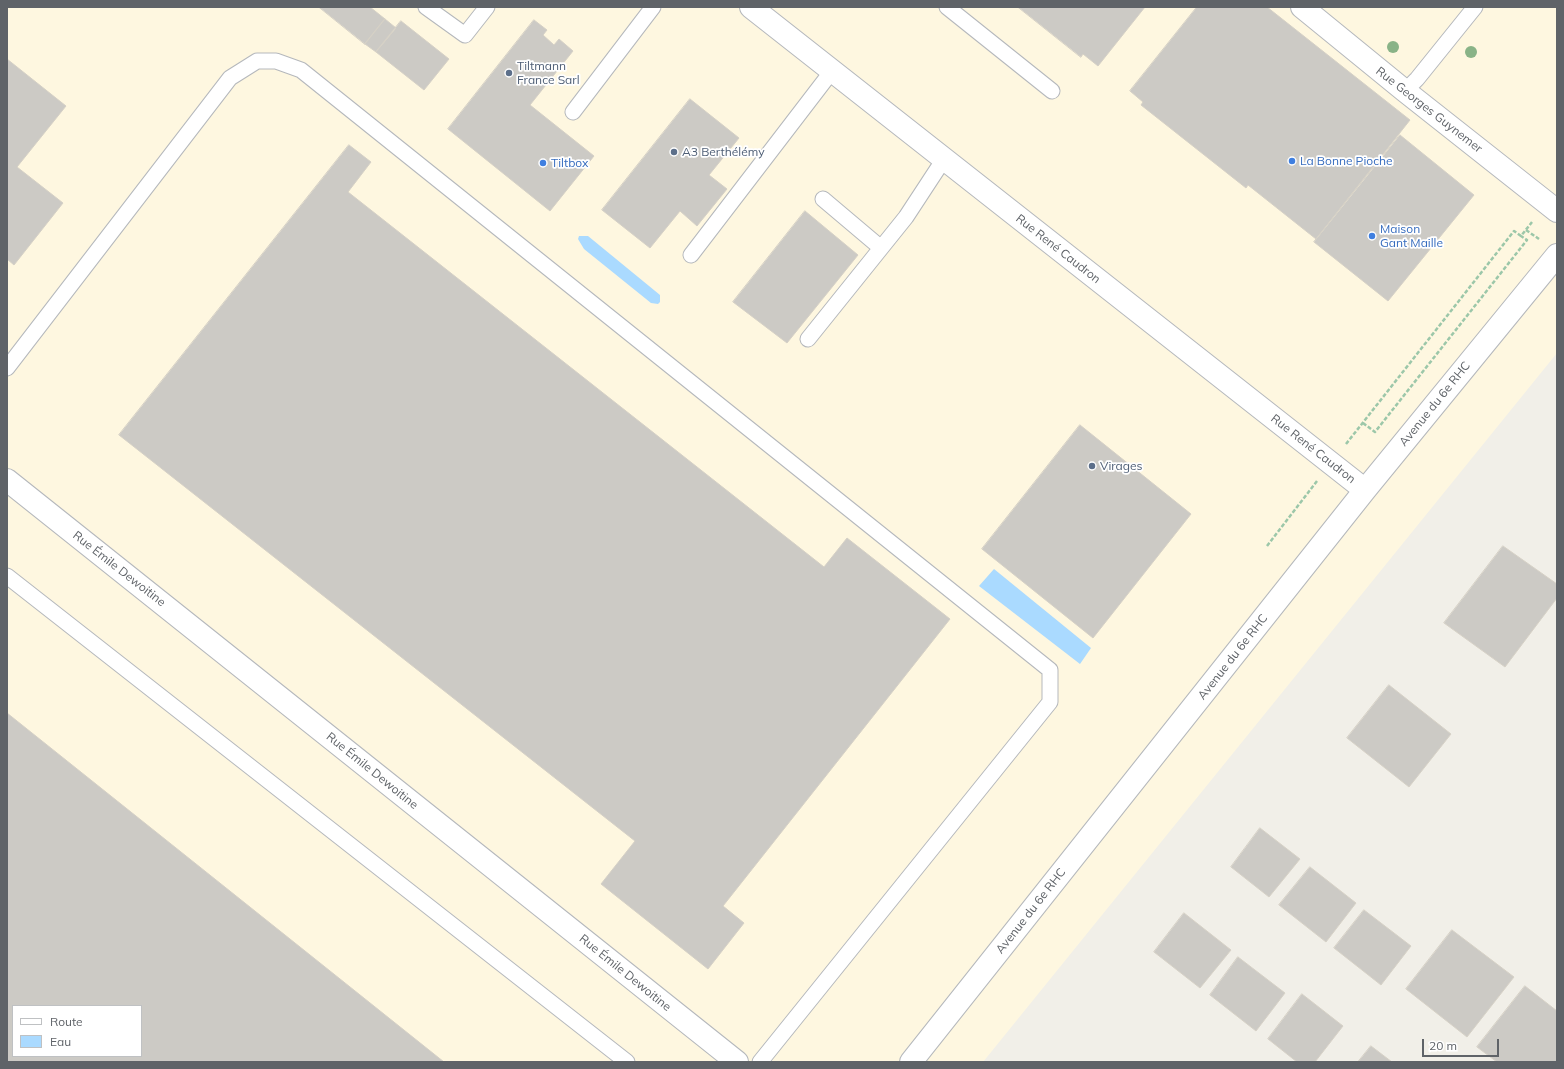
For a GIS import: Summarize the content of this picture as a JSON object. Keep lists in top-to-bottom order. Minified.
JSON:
{"streets":{"street":["Rue Georges Guynemer","Rue René Caudron","Avenue du 6e RHC","Rue Émile Dewoitine"]},"crossings":[["Rue René Caudron","Avenue du 6e RHC"]],"places":["Tiltmann France Sarl","A3 Berthélémy","La Bonne Pioche","Tiltbox","Maison Gant Maille","Virages"],"legend":["Route","Eau"],"scale_bar":"20 m"}
